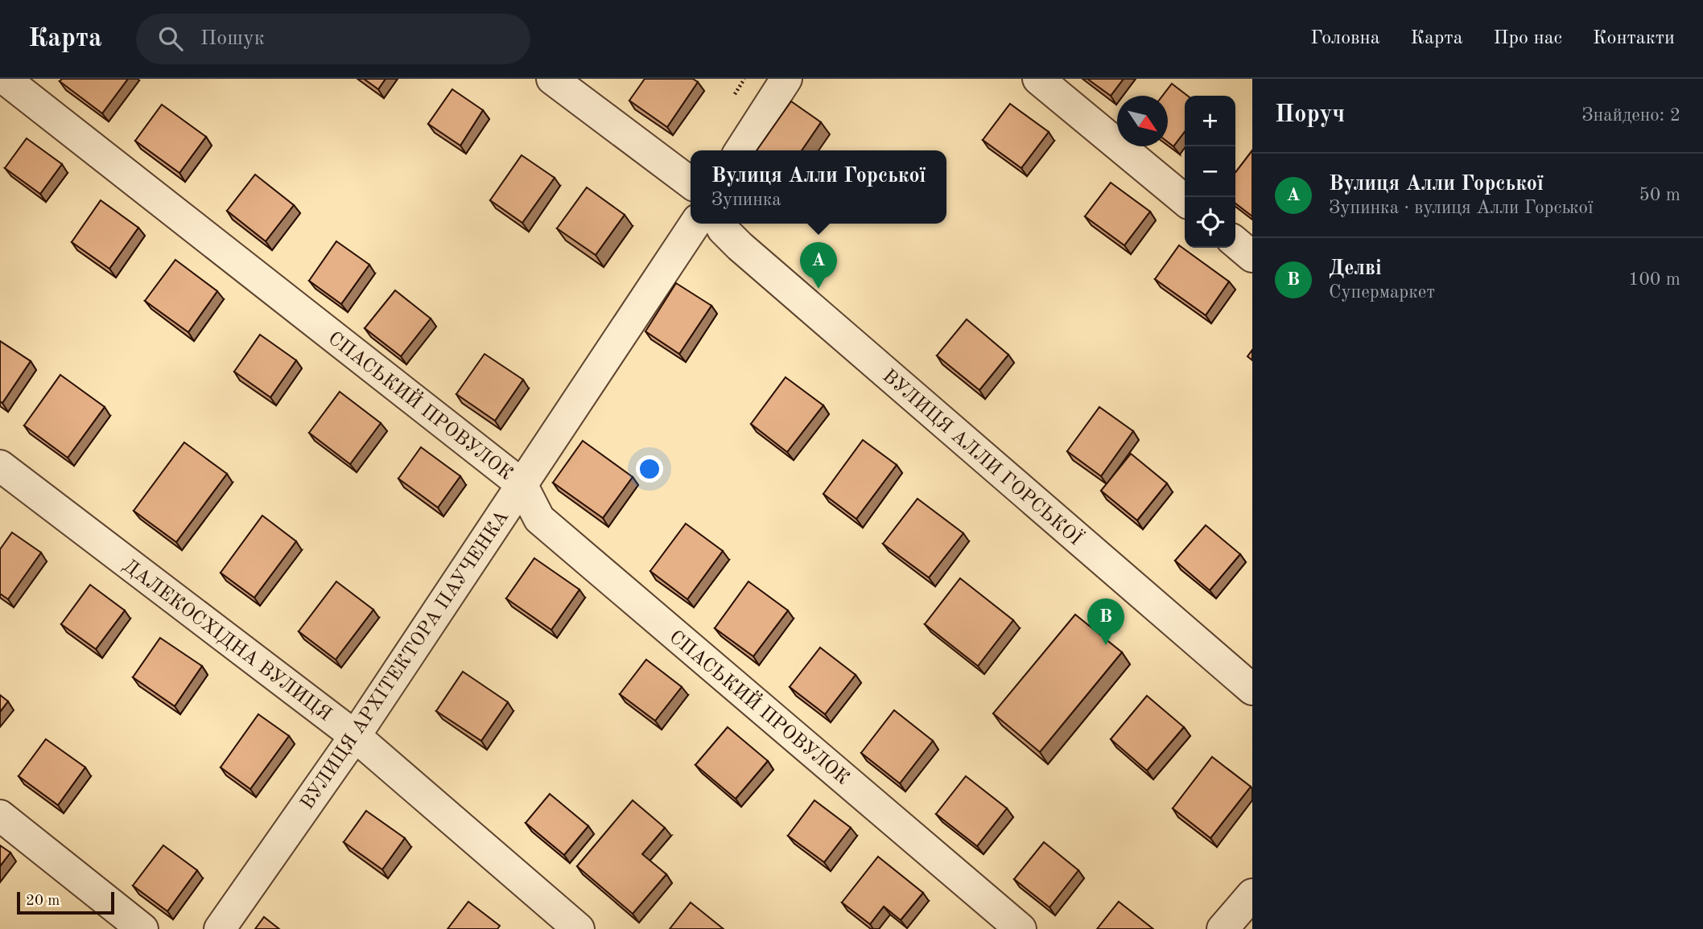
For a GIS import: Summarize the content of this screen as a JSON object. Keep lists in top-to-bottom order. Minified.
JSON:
{"streets":{"street":["СПАСЬКИЙ ПРОВУЛОК","ВУЛИЦЯ АЛЛИ ГОРСЬКОЇ","ДАЛЕКОСХІДНА ВУЛИЦЯ","ВУЛИЦЯ АРХІТЕКТОРА ПАУЧЕНКА"]},"crossings":[["СПАСЬКИЙ ПРОВУЛОК","ВУЛИЦЯ АРХІТЕКТОРА ПАУЧЕНКА"],["ДАЛЕКОСХІДНА ВУЛИЦЯ","ВУЛИЦЯ АРХІТЕКТОРА ПАУЧЕНКА"]],"scale_bar":"20 m","north":"bottom right","page":{"header":"Карта","search":"Пошук","nav":["Головна","Карта","Про нас","Контакти"],"heading":["Поруч","Знайдено: 2"],"map_buttons":["+","−"],"popup":["Вулиця Алли Горської","Зупинка"],"list":[{"mark":"A","name":"Вулиця Алли Горської","note":"Зупинка · вулиця Алли Горської","value":"50 m"},{"mark":"B","name":"Делві","note":"Супермаркет","value":"100 m"}],"pins":["A","B"],"scale":"20 m"}}
